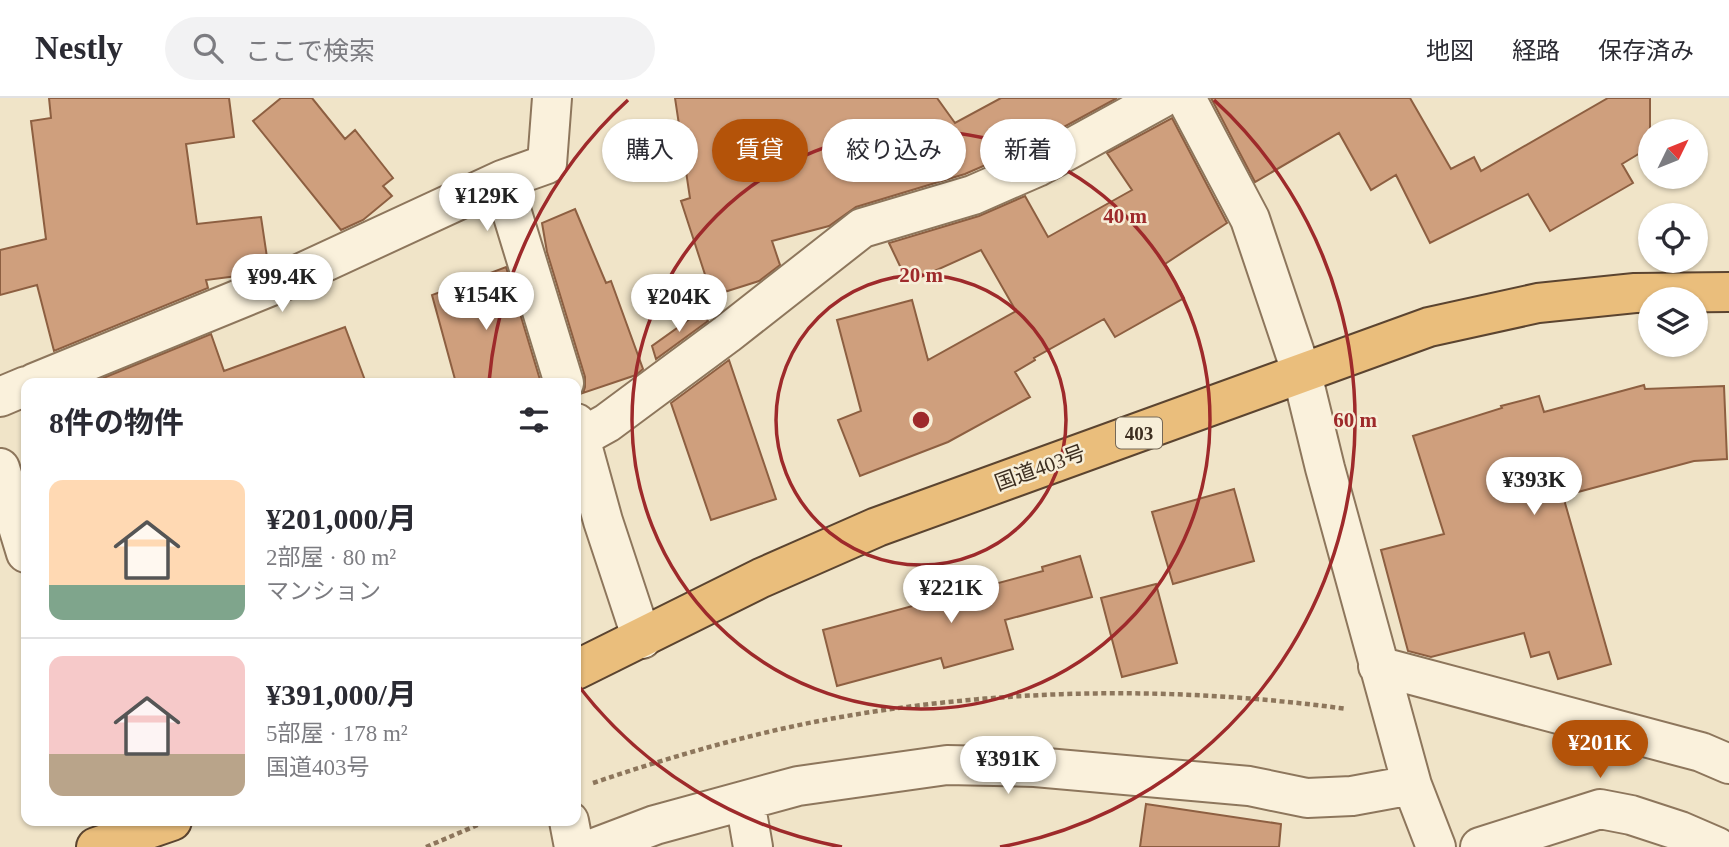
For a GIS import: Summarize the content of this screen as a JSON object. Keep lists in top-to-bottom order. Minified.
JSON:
{"streets":{"highway":["403","国道403号"]},"north":"top right","page":{"header":"Nestly","search":"ここで検索","nav":["地図","経路","保存済み"],"chip":["購入","賃貸","絞り込み","新着"],"price":["¥129K","¥99.4K","¥154K","¥204K","¥393K","¥221K","¥201K","¥391K"],"heading":"8件の物件","list":[{"name":"¥201,000/月","note":"2部屋 · 80 m² · マンション"},{"name":"¥391,000/月","note":"5部屋 · 178 m² · 国道403号"}]},"rings":["40 m","20 m","60 m"]}
